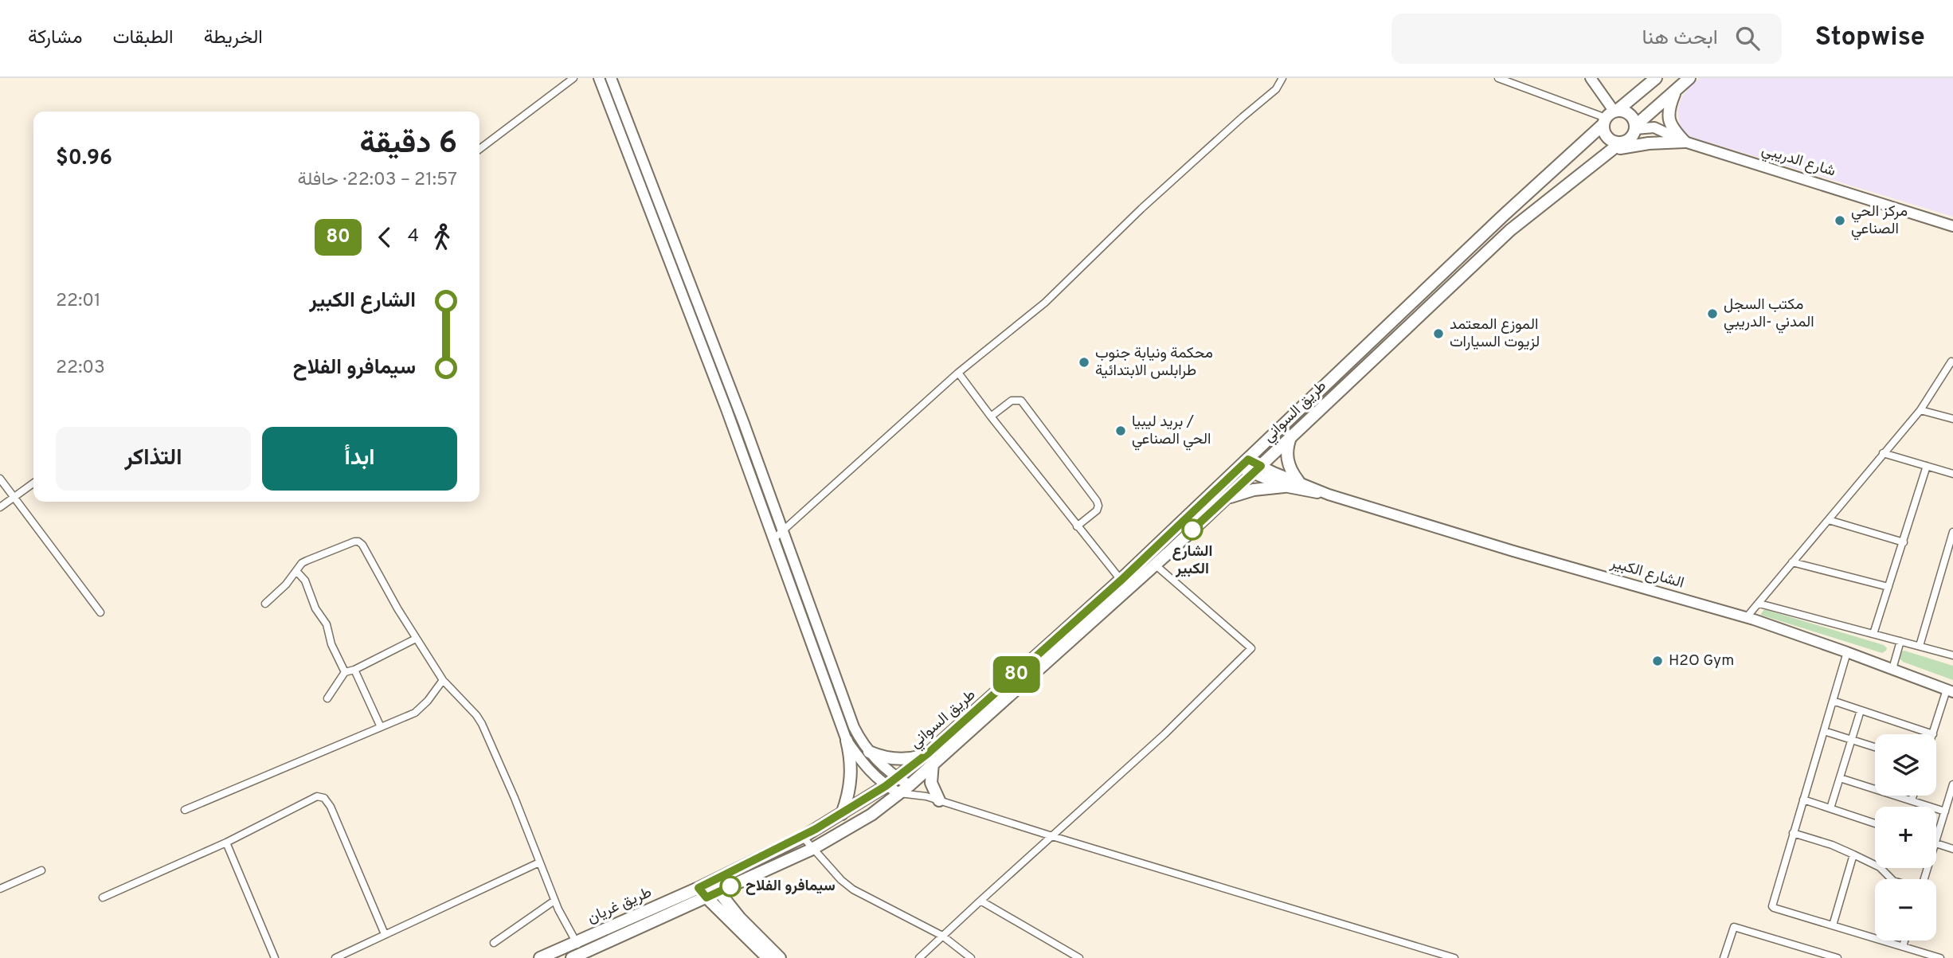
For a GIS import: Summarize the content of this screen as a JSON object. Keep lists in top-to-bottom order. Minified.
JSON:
{"streets":{"highway":["طريق السواني","طريق غريان"],"main road":["شارع الدريبي","الشارع الكبير"]},"crossings":[["شارع الدريبي","طريق السواني"],["طريق السواني","الشارع الكبير"],["طريق السواني","طريق غريان"]],"places":["مركز الحي الصناعي","مكتب السجل المدني -الدريبي","الموزع المعتمد لزيوت السيارات","محكمة ونيابة جنوب طرابلس الابتدائية","بريد ليبيا / الحي الصناعي","الشارع الكبير","H2O Gym","سيمافرو الفلاح"],"lines":["bus line 80"],"page":{"header":"Stopwise","search":"ابحث هنا","nav":["الخريطة","الطبقات","مشاركة"],"on_map":"80","heading":["6 دقيقة","21:57 – 22:03 · حافلة","$0.96"],"legs":["4","80"],"list":[{"name":"الشارع الكبير","value":"22:01"},{"name":"سيمافرو الفلاح","value":"22:03"}],"buttons":["ابدأ","التذاكر"],"map_buttons":["+","−"]}}
